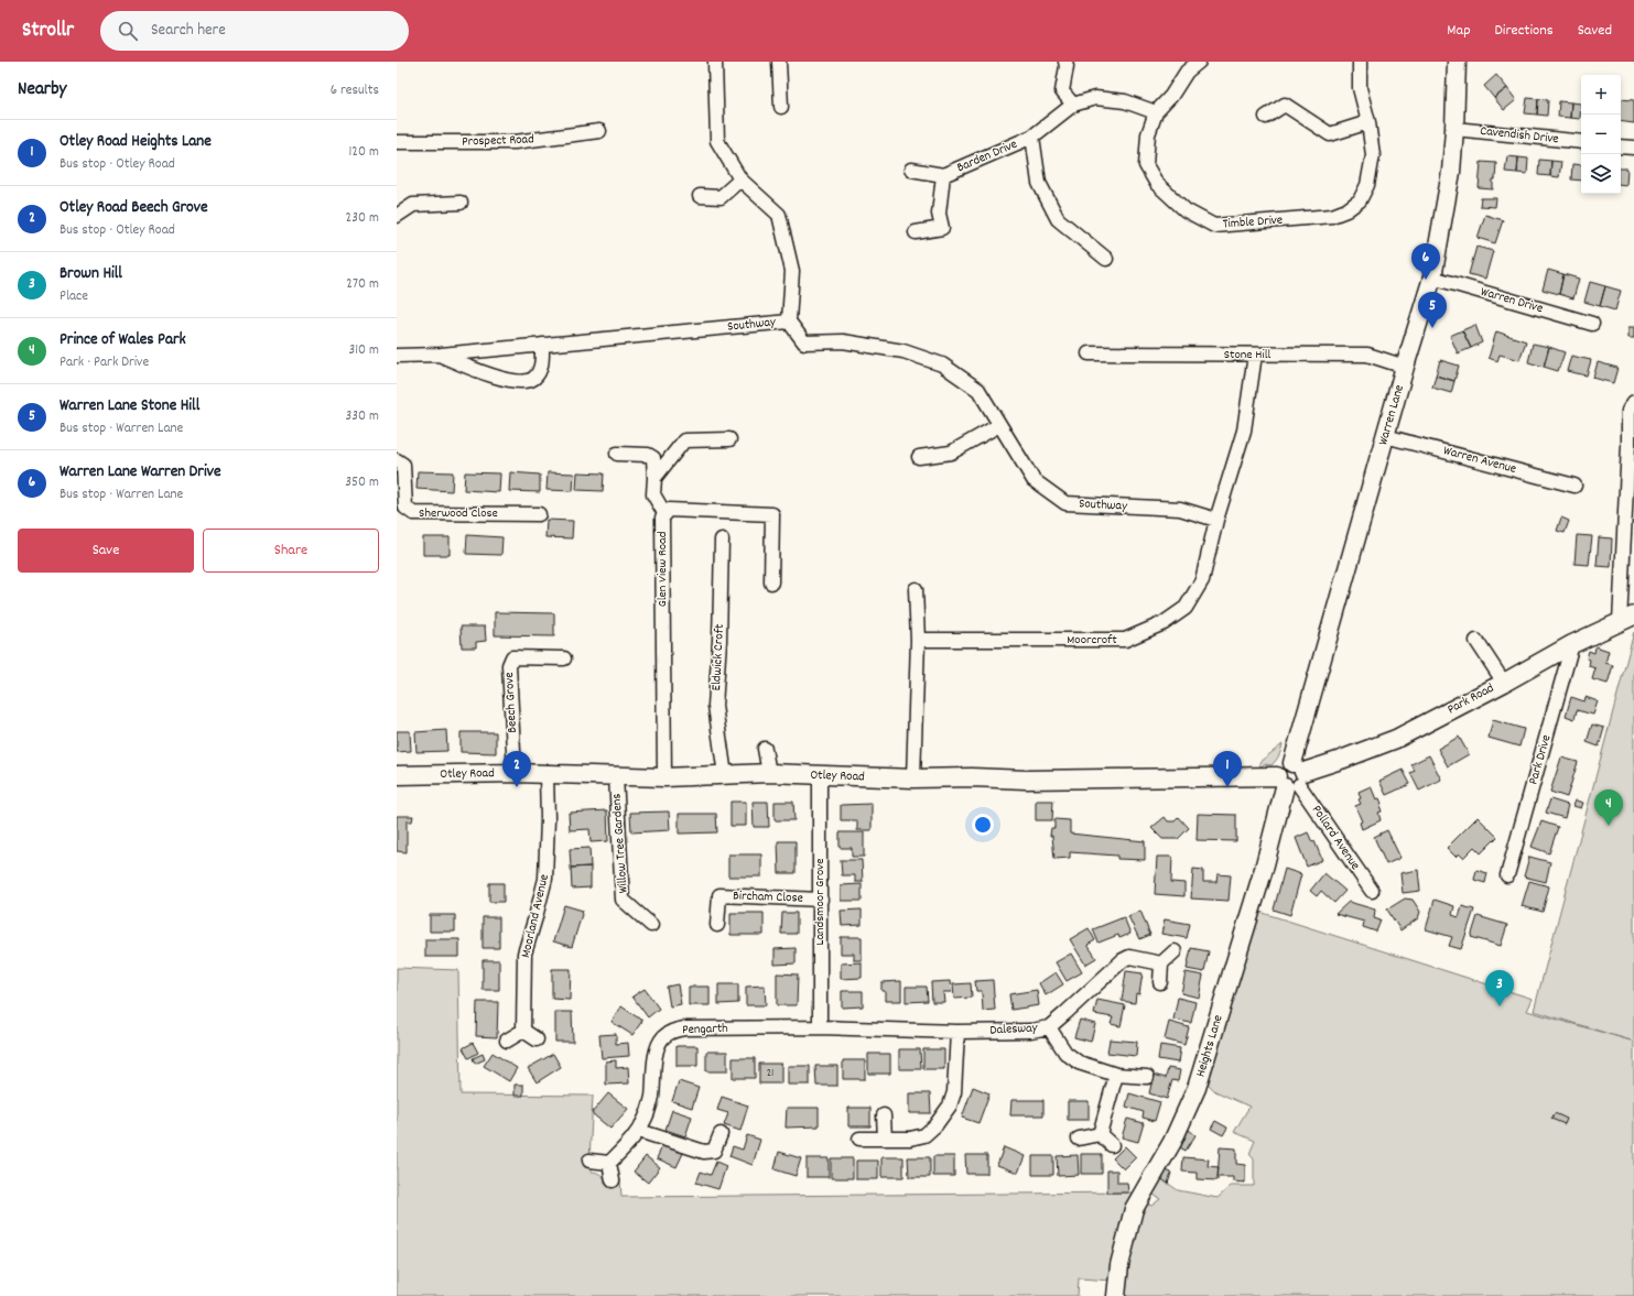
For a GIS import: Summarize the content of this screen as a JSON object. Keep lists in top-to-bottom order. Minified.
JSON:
{"streets":{"street":["Cavendish Drive","Prospect Road","Barden Drive","Timble Drive","Warren Drive","Southway","Stone Hill","Warren Lane","Warren Avenue","Sherwood Close","Glen View Road","Moorcroft","Eldwick Croft","Park Road","Beech Grove","Park Drive","Otley Road","Pollard Avenue","Willow Tree Gardens","Bircham Close","Landsmoor Grove","Moorland Avenue","Pengarth","Dalesway","Heights Lane"]},"crossings":[["Cavendish Drive","Warren Lane"],["Barden Drive","Timble Drive"],["Warren Drive","Warren Lane"],["Southway","Moorcroft"],["Stone Hill","Warren Lane"],["Stone Hill","Moorcroft"],["Warren Lane","Warren Avenue"],["Warren Lane","Park Road"],["Warren Lane","Otley Road"],["Warren Lane","Pollard Avenue"],["Warren Lane","Heights Lane"],["Glen View Road","Otley Road"],["Eldwick Croft","Otley Road"],["Park Road","Park Drive"],["Park Road","Otley Road"],["Park Road","Pollard Avenue"],["Park Road","Heights Lane"],["Beech Grove","Otley Road"],["Otley Road","Pollard Avenue"],["Otley Road","Willow Tree Gardens"],["Otley Road","Landsmoor Grove"],["Otley Road","Moorland Avenue"],["Otley Road","Heights Lane"],["Pollard Avenue","Heights Lane"],["Bircham Close","Landsmoor Grove"],["Landsmoor Grove","Pengarth"],["Landsmoor Grove","Dalesway"],["Pengarth","Dalesway"]],"house_numbers":["21"],"page":{"header":"Strollr","search":"Search here","nav":["Map","Directions","Saved"],"heading":["Nearby","6 results"],"map_buttons":["+","−"],"list":[{"mark":"1","name":"Otley Road Heights Lane","note":"Bus stop · Otley Road","value":"120 m"},{"mark":"2","name":"Otley Road Beech Grove","note":"Bus stop · Otley Road","value":"230 m"},{"mark":"3","name":"Brown Hill","note":"Place","value":"270 m"},{"mark":"4","name":"Prince of Wales Park","note":"Park · Park Drive","value":"310 m"},{"mark":"5","name":"Warren Lane Stone Hill","note":"Bus stop · Warren Lane","value":"330 m"},{"mark":"6","name":"Warren Lane Warren Drive","note":"Bus stop · Warren Lane","value":"350 m"}],"pins":["6","5","1","2","4","3"],"buttons":["Save","Share"]}}
